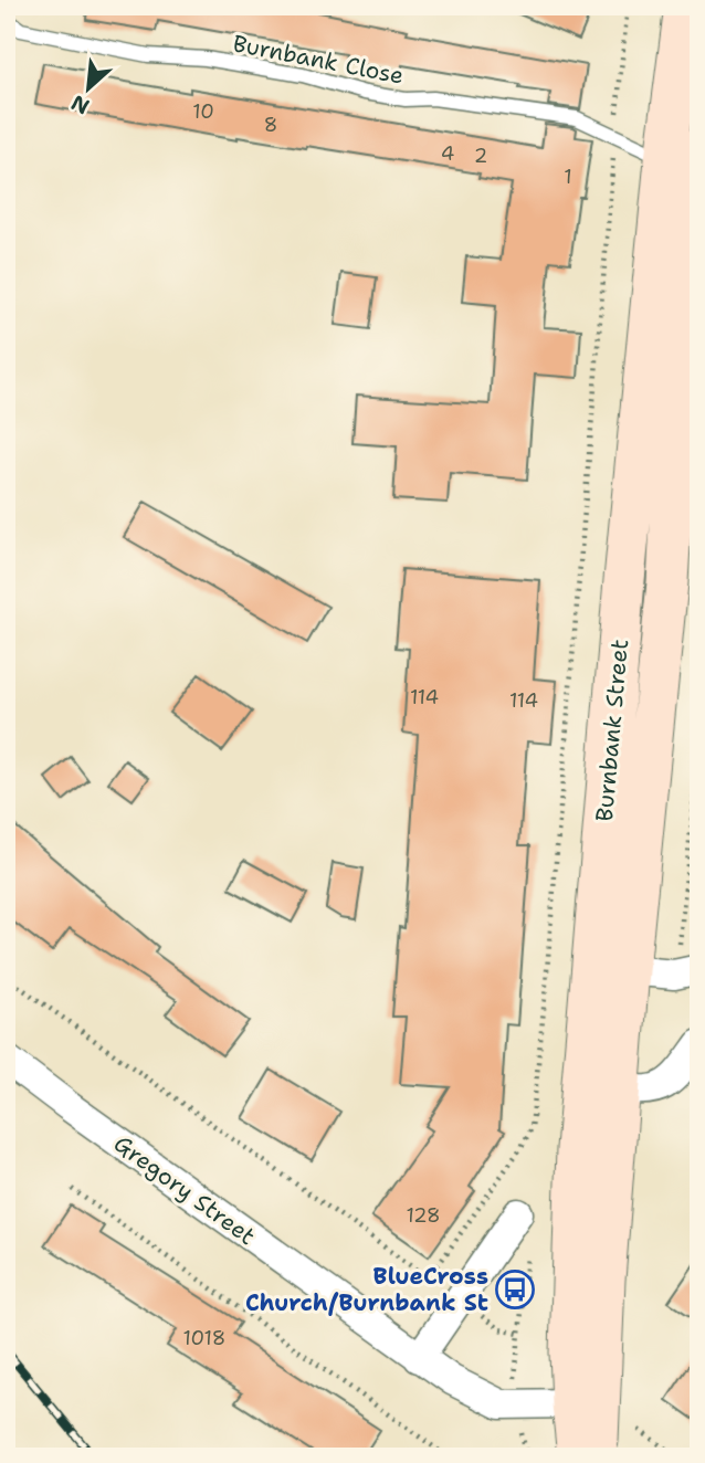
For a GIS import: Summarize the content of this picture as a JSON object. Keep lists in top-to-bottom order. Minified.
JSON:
{"streets":{"main road":["Burnbank Street"],"street":["Gregory Street"],"lane":["Burnbank Close"]},"crossings":[["Burnbank Close","Burnbank Street"],["Burnbank Street","Gregory Street"]],"places":{"bus stop":["BlueCross Church/Burnbank St"]},"house_numbers":["10","8","4","2","1","114","114","128","1018"],"north":"bottom left"}
